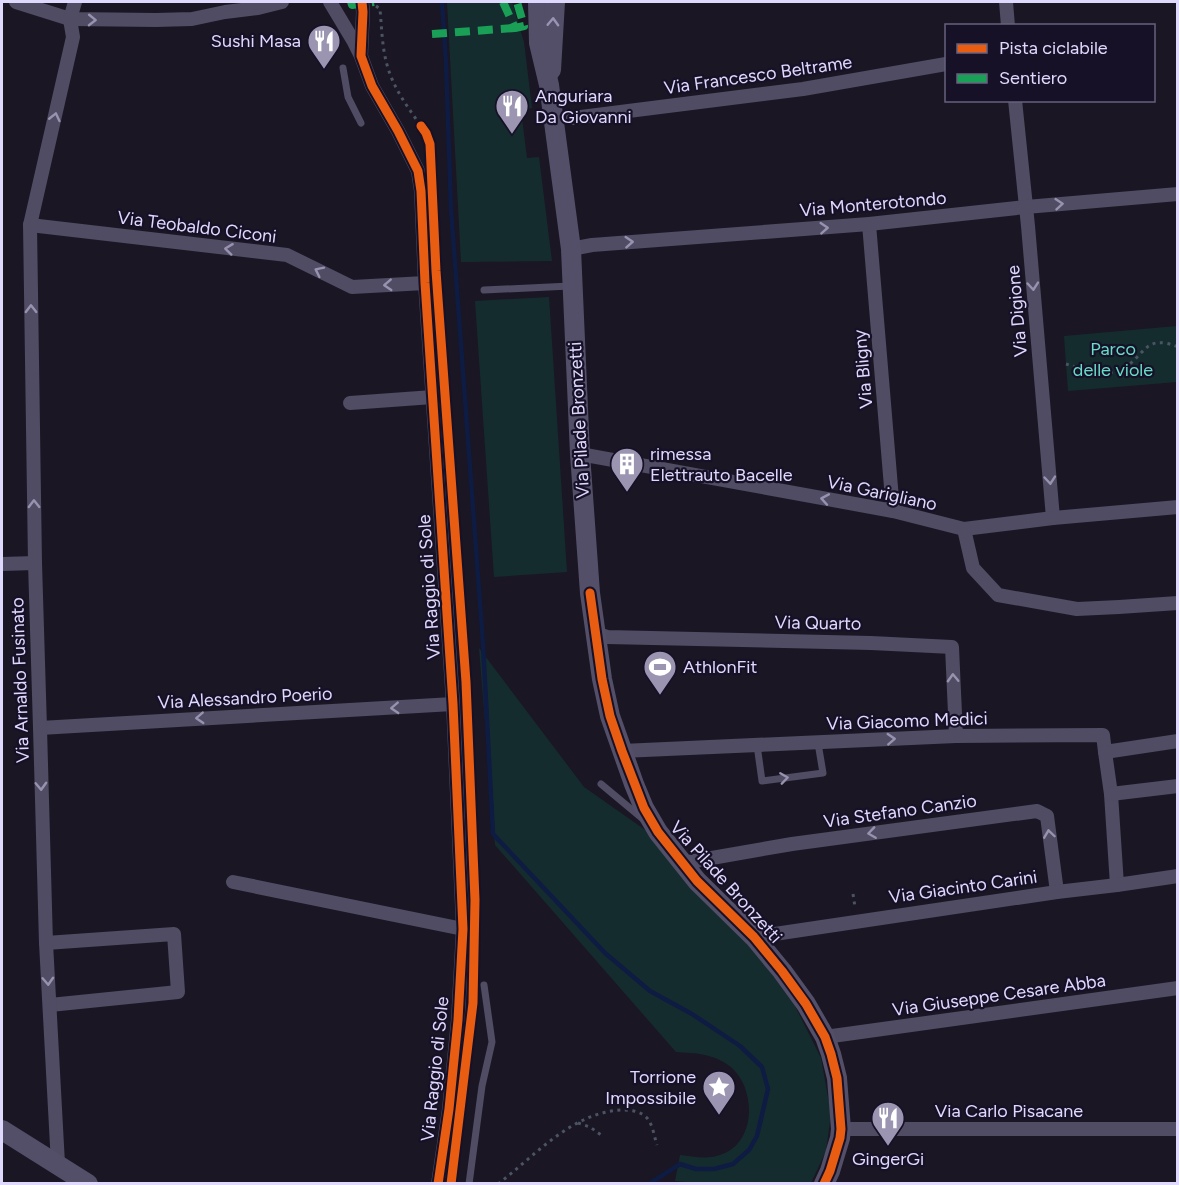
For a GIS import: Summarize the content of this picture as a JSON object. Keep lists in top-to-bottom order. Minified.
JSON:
{"streets":{"main road":["Via Pilade Bronzetti"],"street":["Via Francesco Beltrame","Via Monterotondo","Via Teobaldo Ciconi","Via Digione","Via Bligny","Via Garigliano","Via Raggio di Sole","Via Quarto","Via Arnaldo Fusinato","Via Alessandro Poerio","Via Giacomo Medici","Via Stefano Canzio","Via Giacinto Carini","Via Giuseppe Cesare Abba","Via Carlo Pisacane"]},"crossings":[["Via Monterotondo","Via Digione"],["Via Monterotondo","Via Bligny"],["Via Monterotondo","Via Pilade Bronzetti"],["Via Teobaldo Ciconi","Via Raggio di Sole"],["Via Teobaldo Ciconi","Via Arnaldo Fusinato"],["Via Digione","Via Garigliano"],["Via Bligny","Via Garigliano"],["Via Pilade Bronzetti","Via Garigliano"],["Via Pilade Bronzetti","Via Quarto"],["Via Pilade Bronzetti","Via Giacomo Medici"],["Via Pilade Bronzetti","Via Stefano Canzio"],["Via Pilade Bronzetti","Via Giacinto Carini"],["Via Pilade Bronzetti","Via Giuseppe Cesare Abba"],["Via Pilade Bronzetti","Via Carlo Pisacane"],["Via Raggio di Sole","Via Alessandro Poerio"],["Via Quarto","Via Giacomo Medici"],["Via Arnaldo Fusinato","Via Alessandro Poerio"],["Via Stefano Canzio","Via Giacinto Carini"]],"one_way":["Via Monterotondo","Via Teobaldo Ciconi","Via Digione","Via Garigliano","Via Quarto","Via Alessandro Poerio","Via Stefano Canzio"],"parks":["Parco delle viole"],"places":{"restaurant":["Sushi Masa","Anguriara Da Giovanni","GingerGi"],"building":["rimessa Elettrauto Bacelle"],"sports":["AthlonFit"],"place":["Torrione Impossibile"]},"legend":["Pista ciclabile","Sentiero"]}
